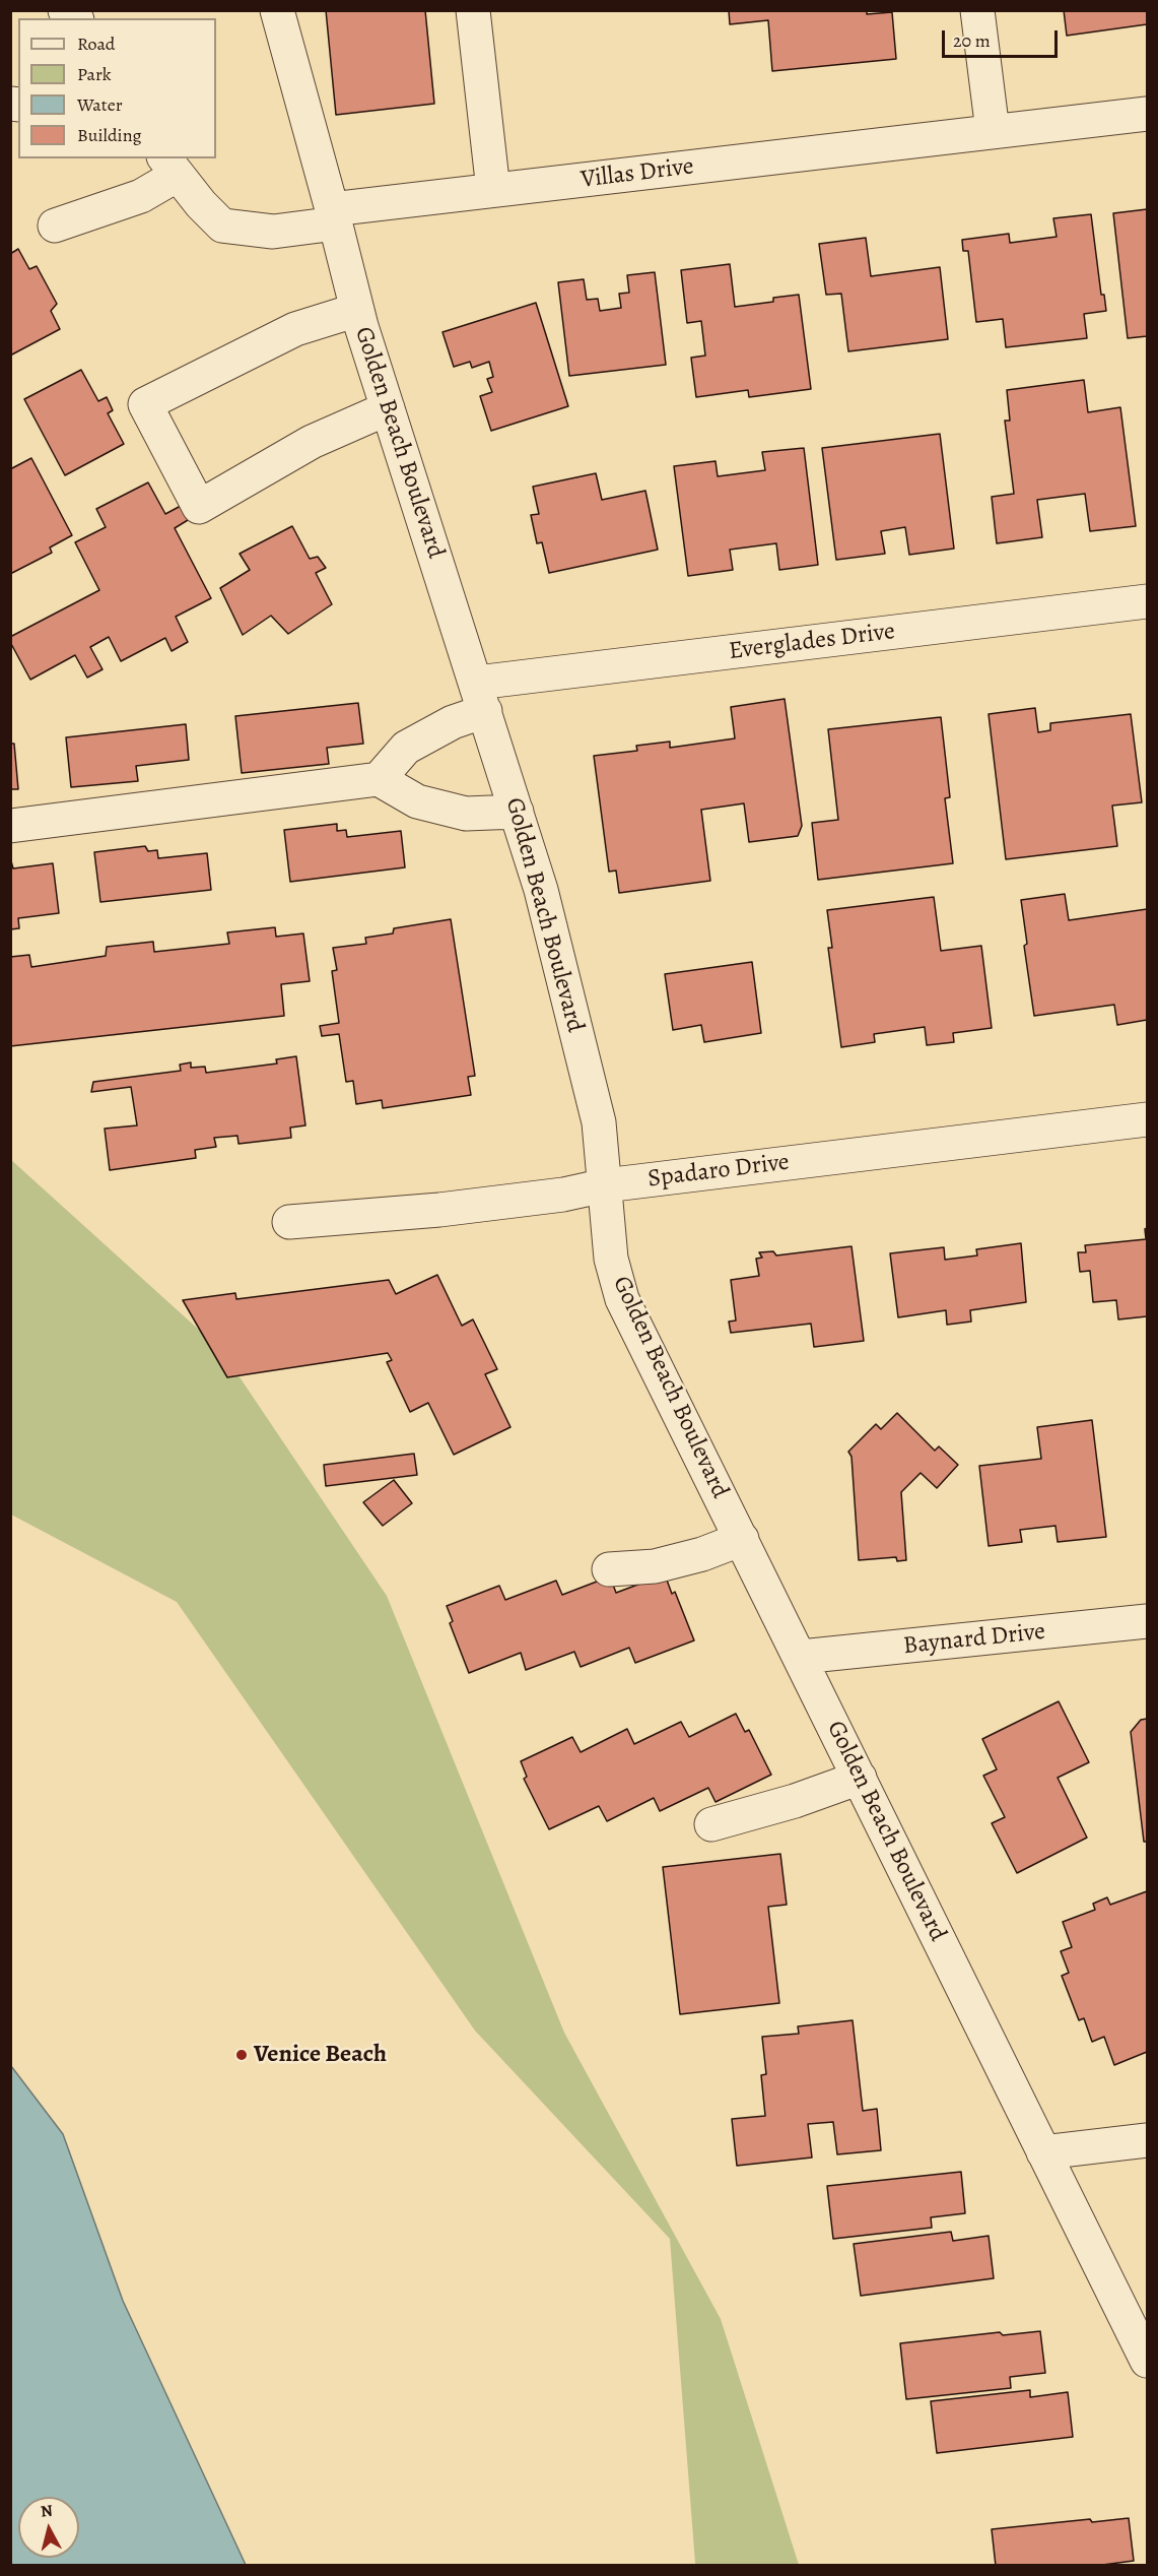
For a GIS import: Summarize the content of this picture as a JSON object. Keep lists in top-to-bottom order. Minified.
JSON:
{"streets":{"street":["Villas Drive","Golden Beach Boulevard","Everglades Drive","Spadaro Drive","Baynard Drive"]},"crossings":[["Villas Drive","Golden Beach Boulevard"],["Golden Beach Boulevard","Everglades Drive"],["Golden Beach Boulevard","Spadaro Drive"],["Golden Beach Boulevard","Baynard Drive"]],"places":["Venice Beach"],"legend":["Road","Park","Water","Building"],"scale_bar":"20 m","north":"top"}
